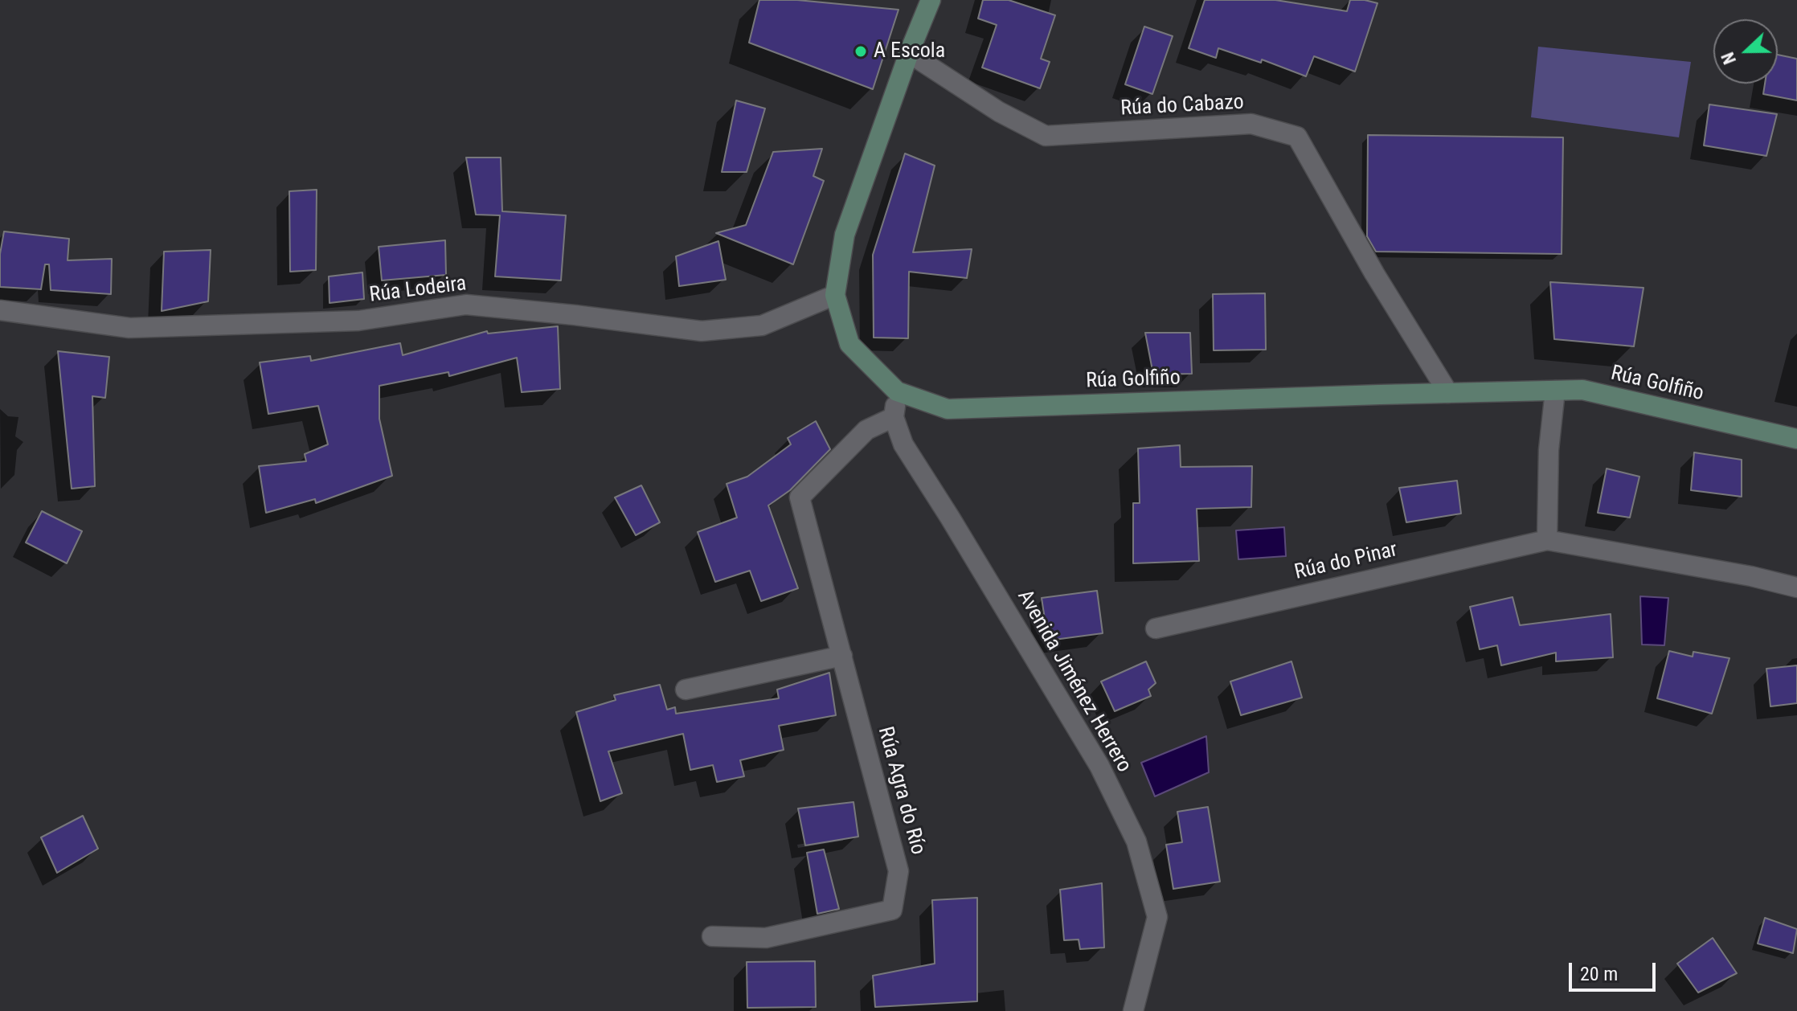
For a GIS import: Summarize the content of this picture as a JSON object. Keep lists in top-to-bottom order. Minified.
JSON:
{"streets":{"main road":["Rúa Golfiño"],"street":["Rúa do Cabazo","Rúa Lodeira","Rúa do Pinar","Avenida Jiménez Herrero","Rúa Agra do Río"]},"crossings":[["Rúa do Cabazo","Rúa Golfiño"],["Rúa Lodeira","Rúa Golfiño"],["Rúa Golfiño","Avenida Jiménez Herrero"],["Avenida Jiménez Herrero","Rúa Agra do Río"]],"places":["A Escola"],"scale_bar":"20 m","north":"left"}
